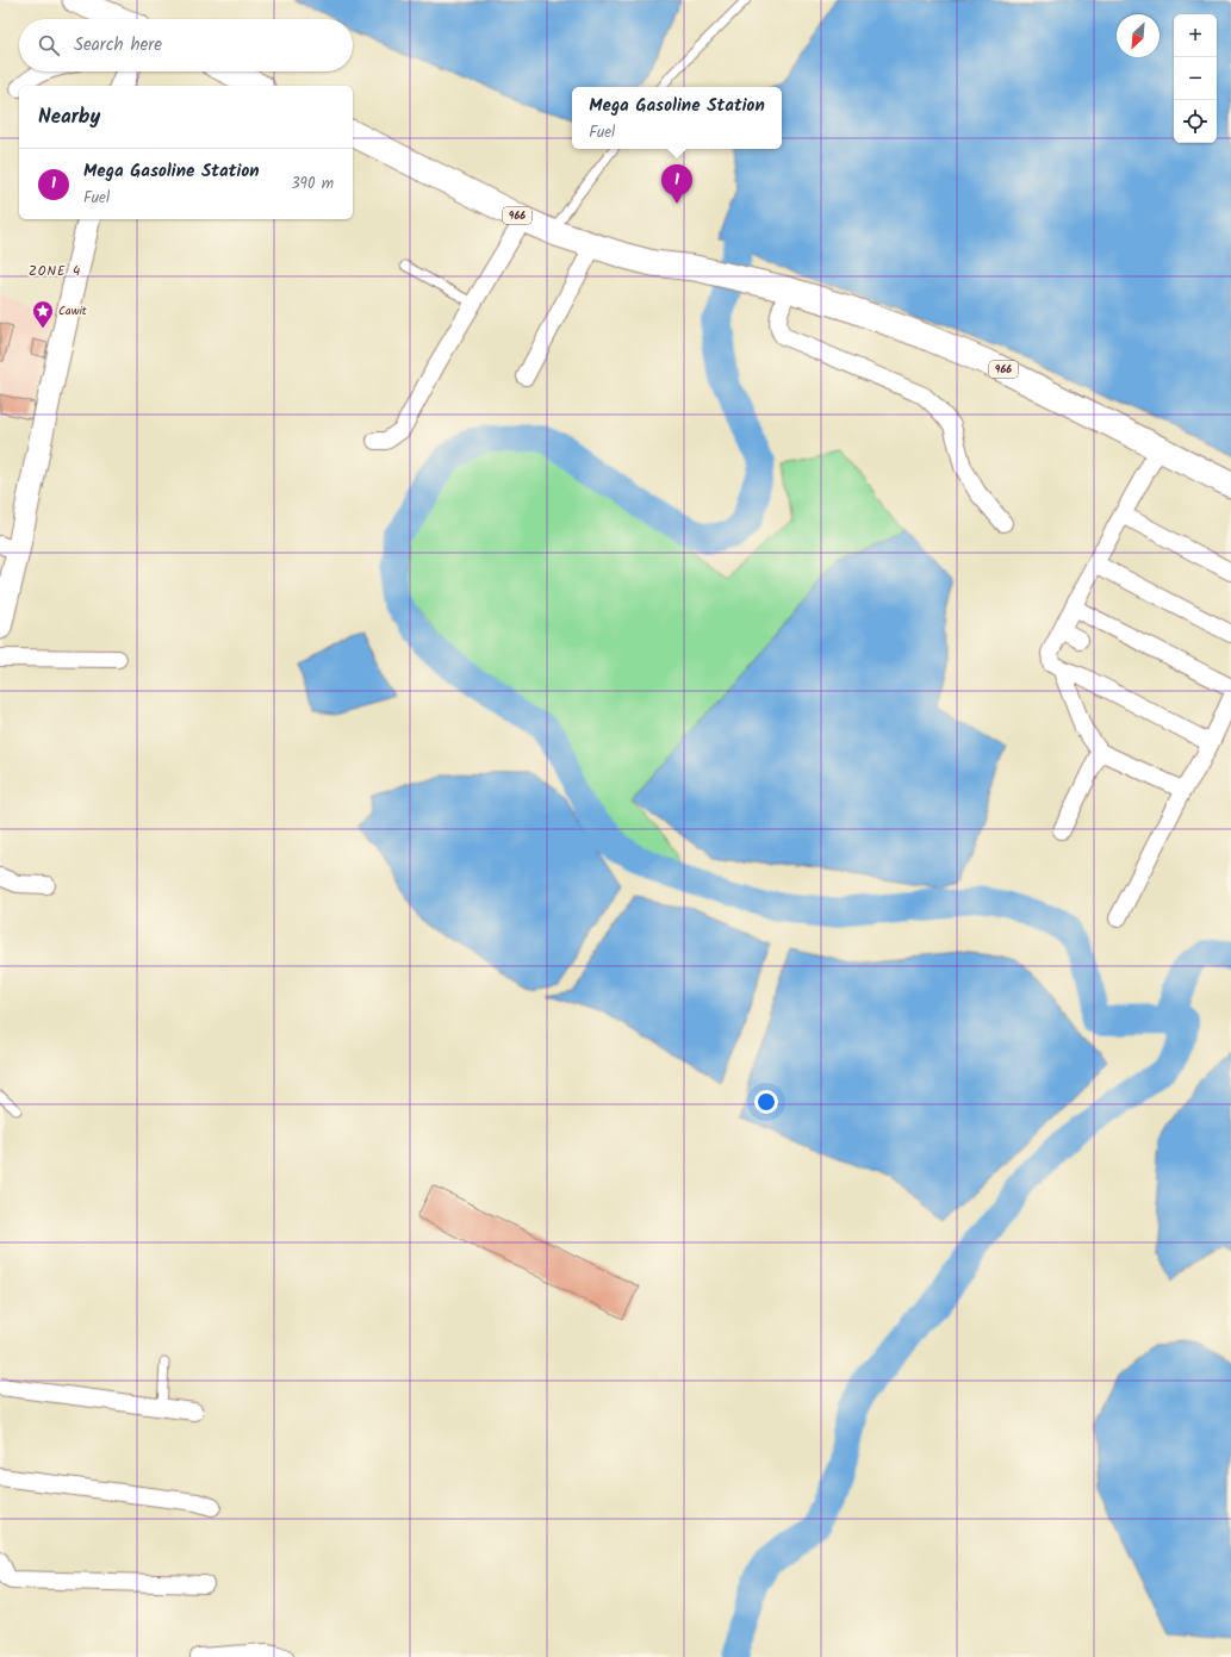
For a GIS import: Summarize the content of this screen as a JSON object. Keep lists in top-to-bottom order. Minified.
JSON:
{"streets":{"main road":["966"]},"districts":["ZONE 4"],"places":{"place":["Cawit"]},"north":"bottom left","page":{"map_buttons":["+","−"],"search":"Search here","heading":"Nearby","popup":["Mega Gasoline Station","Fuel"],"list":[{"mark":"1","name":"Mega Gasoline Station","note":"Fuel","value":"390 m"}],"pins":"1"}}
